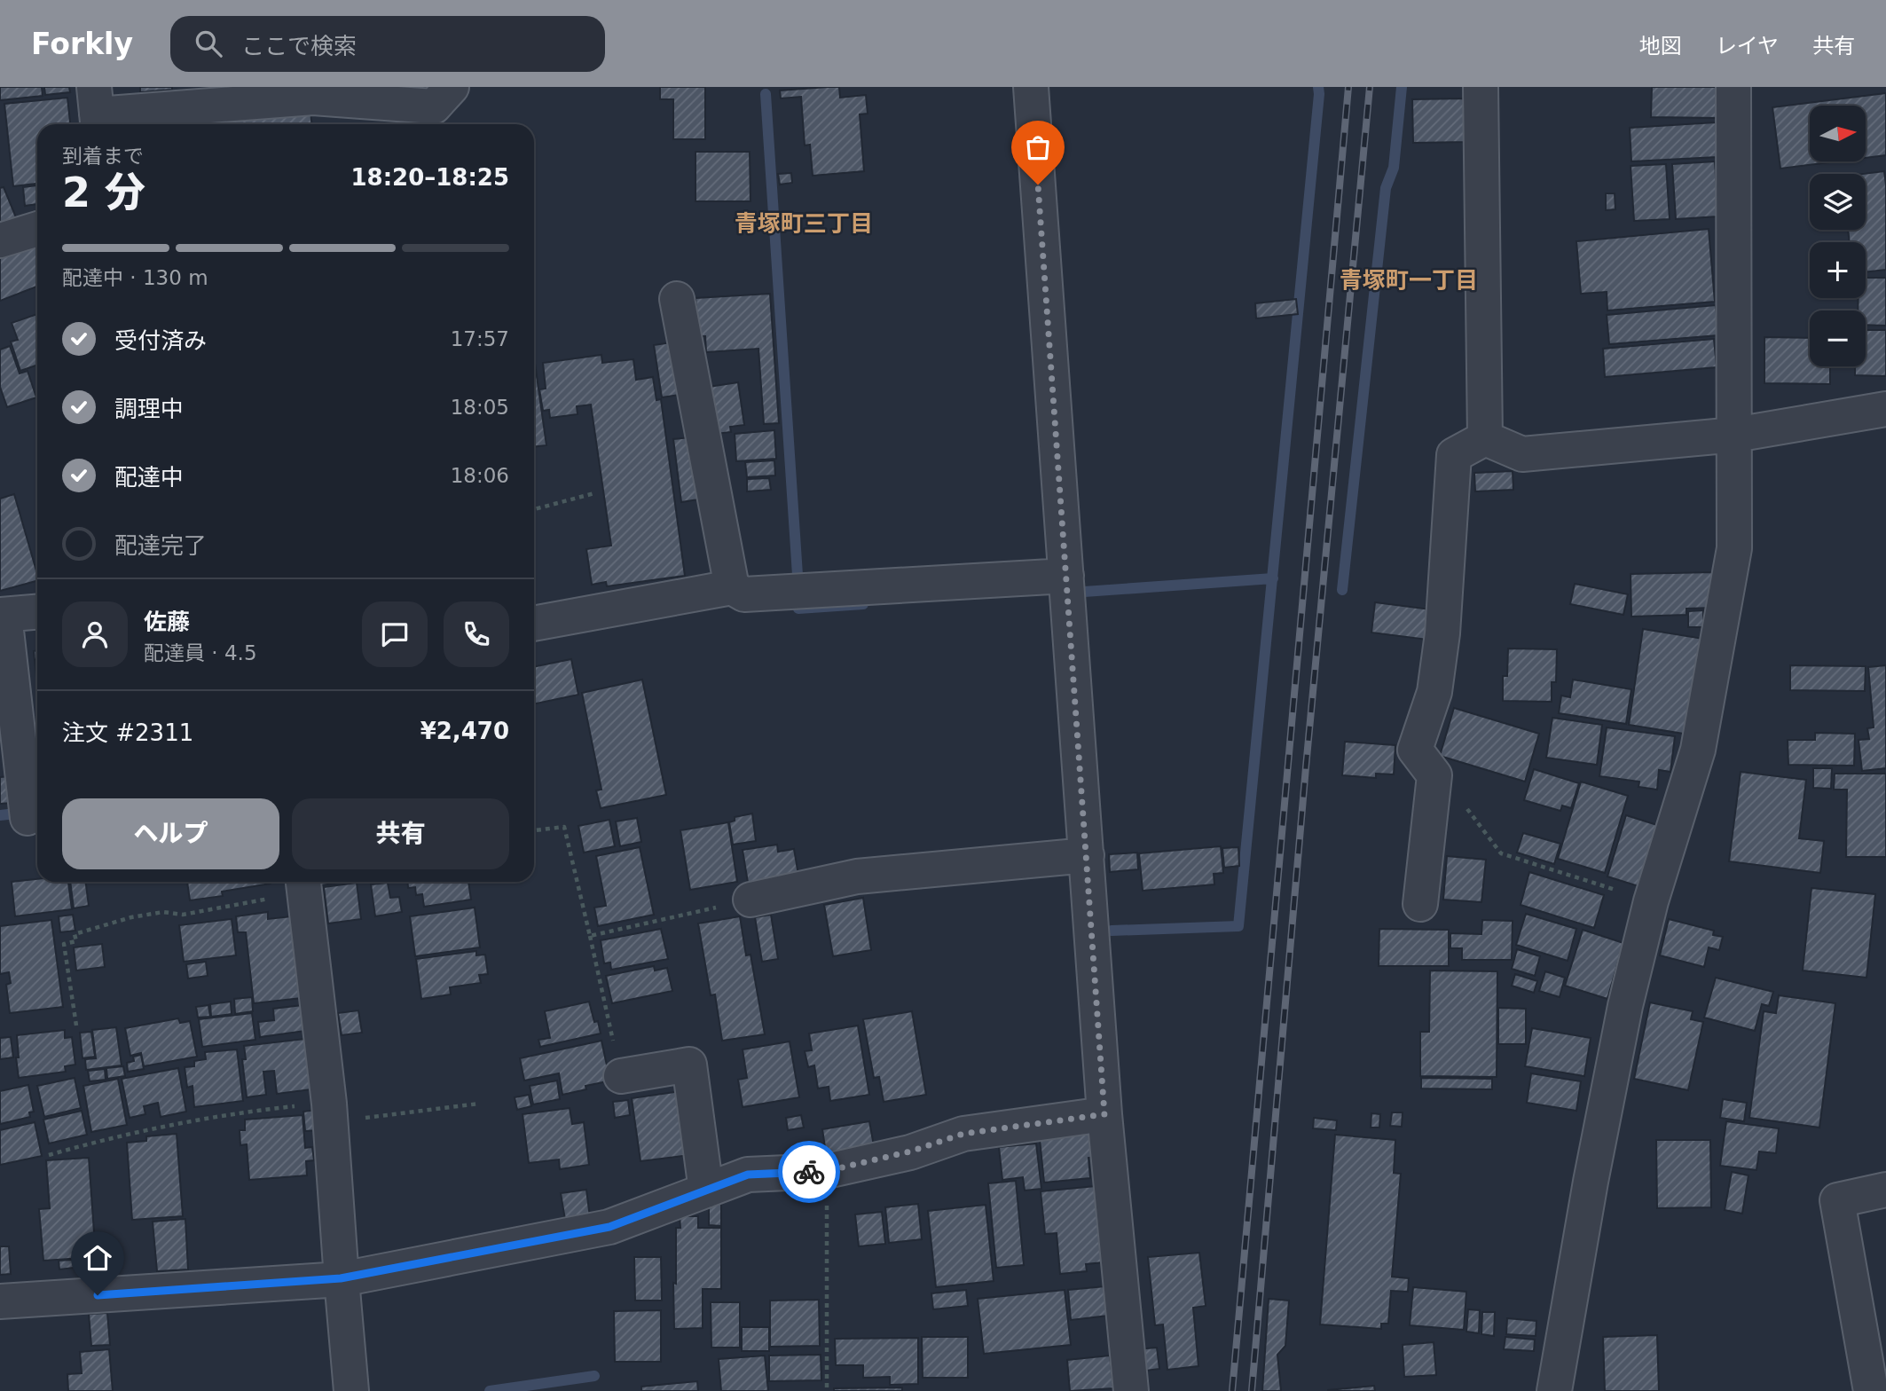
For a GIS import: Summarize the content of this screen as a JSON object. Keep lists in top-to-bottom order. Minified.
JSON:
{"districts":["青塚町三丁目","青塚町一丁目"],"north":"right","page":{"header":"Forkly","search":"ここで検索","nav":["地図","レイヤ","共有"],"map_buttons":["+","−"],"heading":["2 分","到着まで","18:20–18:25"],"panel":["佐藤","配達員 · 4.5","注文 #2311","¥2,470"],"bar":"配達中 · 130 m","list":[["受付済み","17:57"],["調理中","18:05"],["配達中","18:06"],"配達完了"],"buttons":["ヘルプ","共有"]}}
